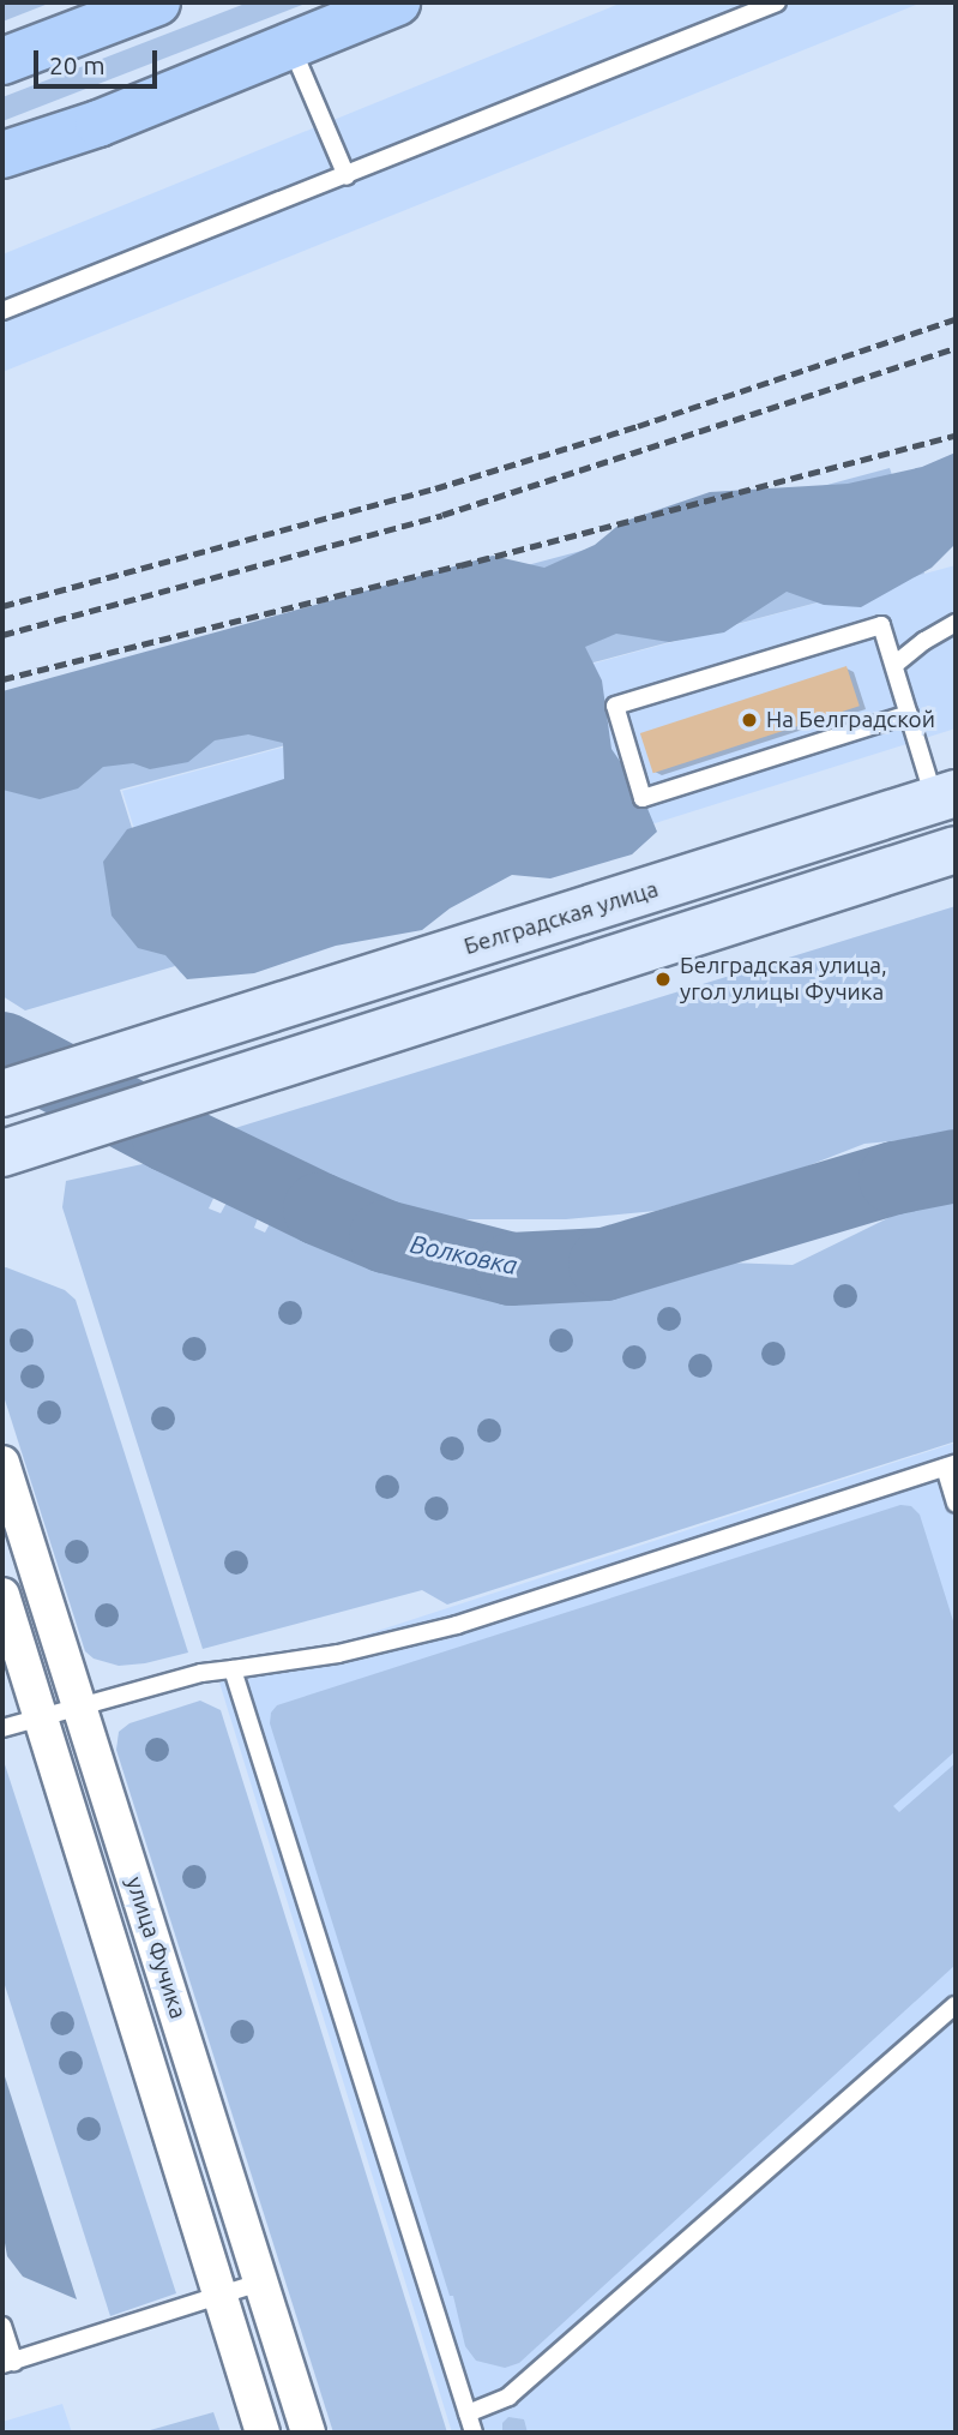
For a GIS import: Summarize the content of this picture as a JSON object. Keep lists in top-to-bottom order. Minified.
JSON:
{"streets":{"street":["Белградская улица","улица Фучика"]},"water":["Волковка"],"places":["На Белградской","Белградская улица, угол улицы Фучика"],"scale_bar":"20 m"}
